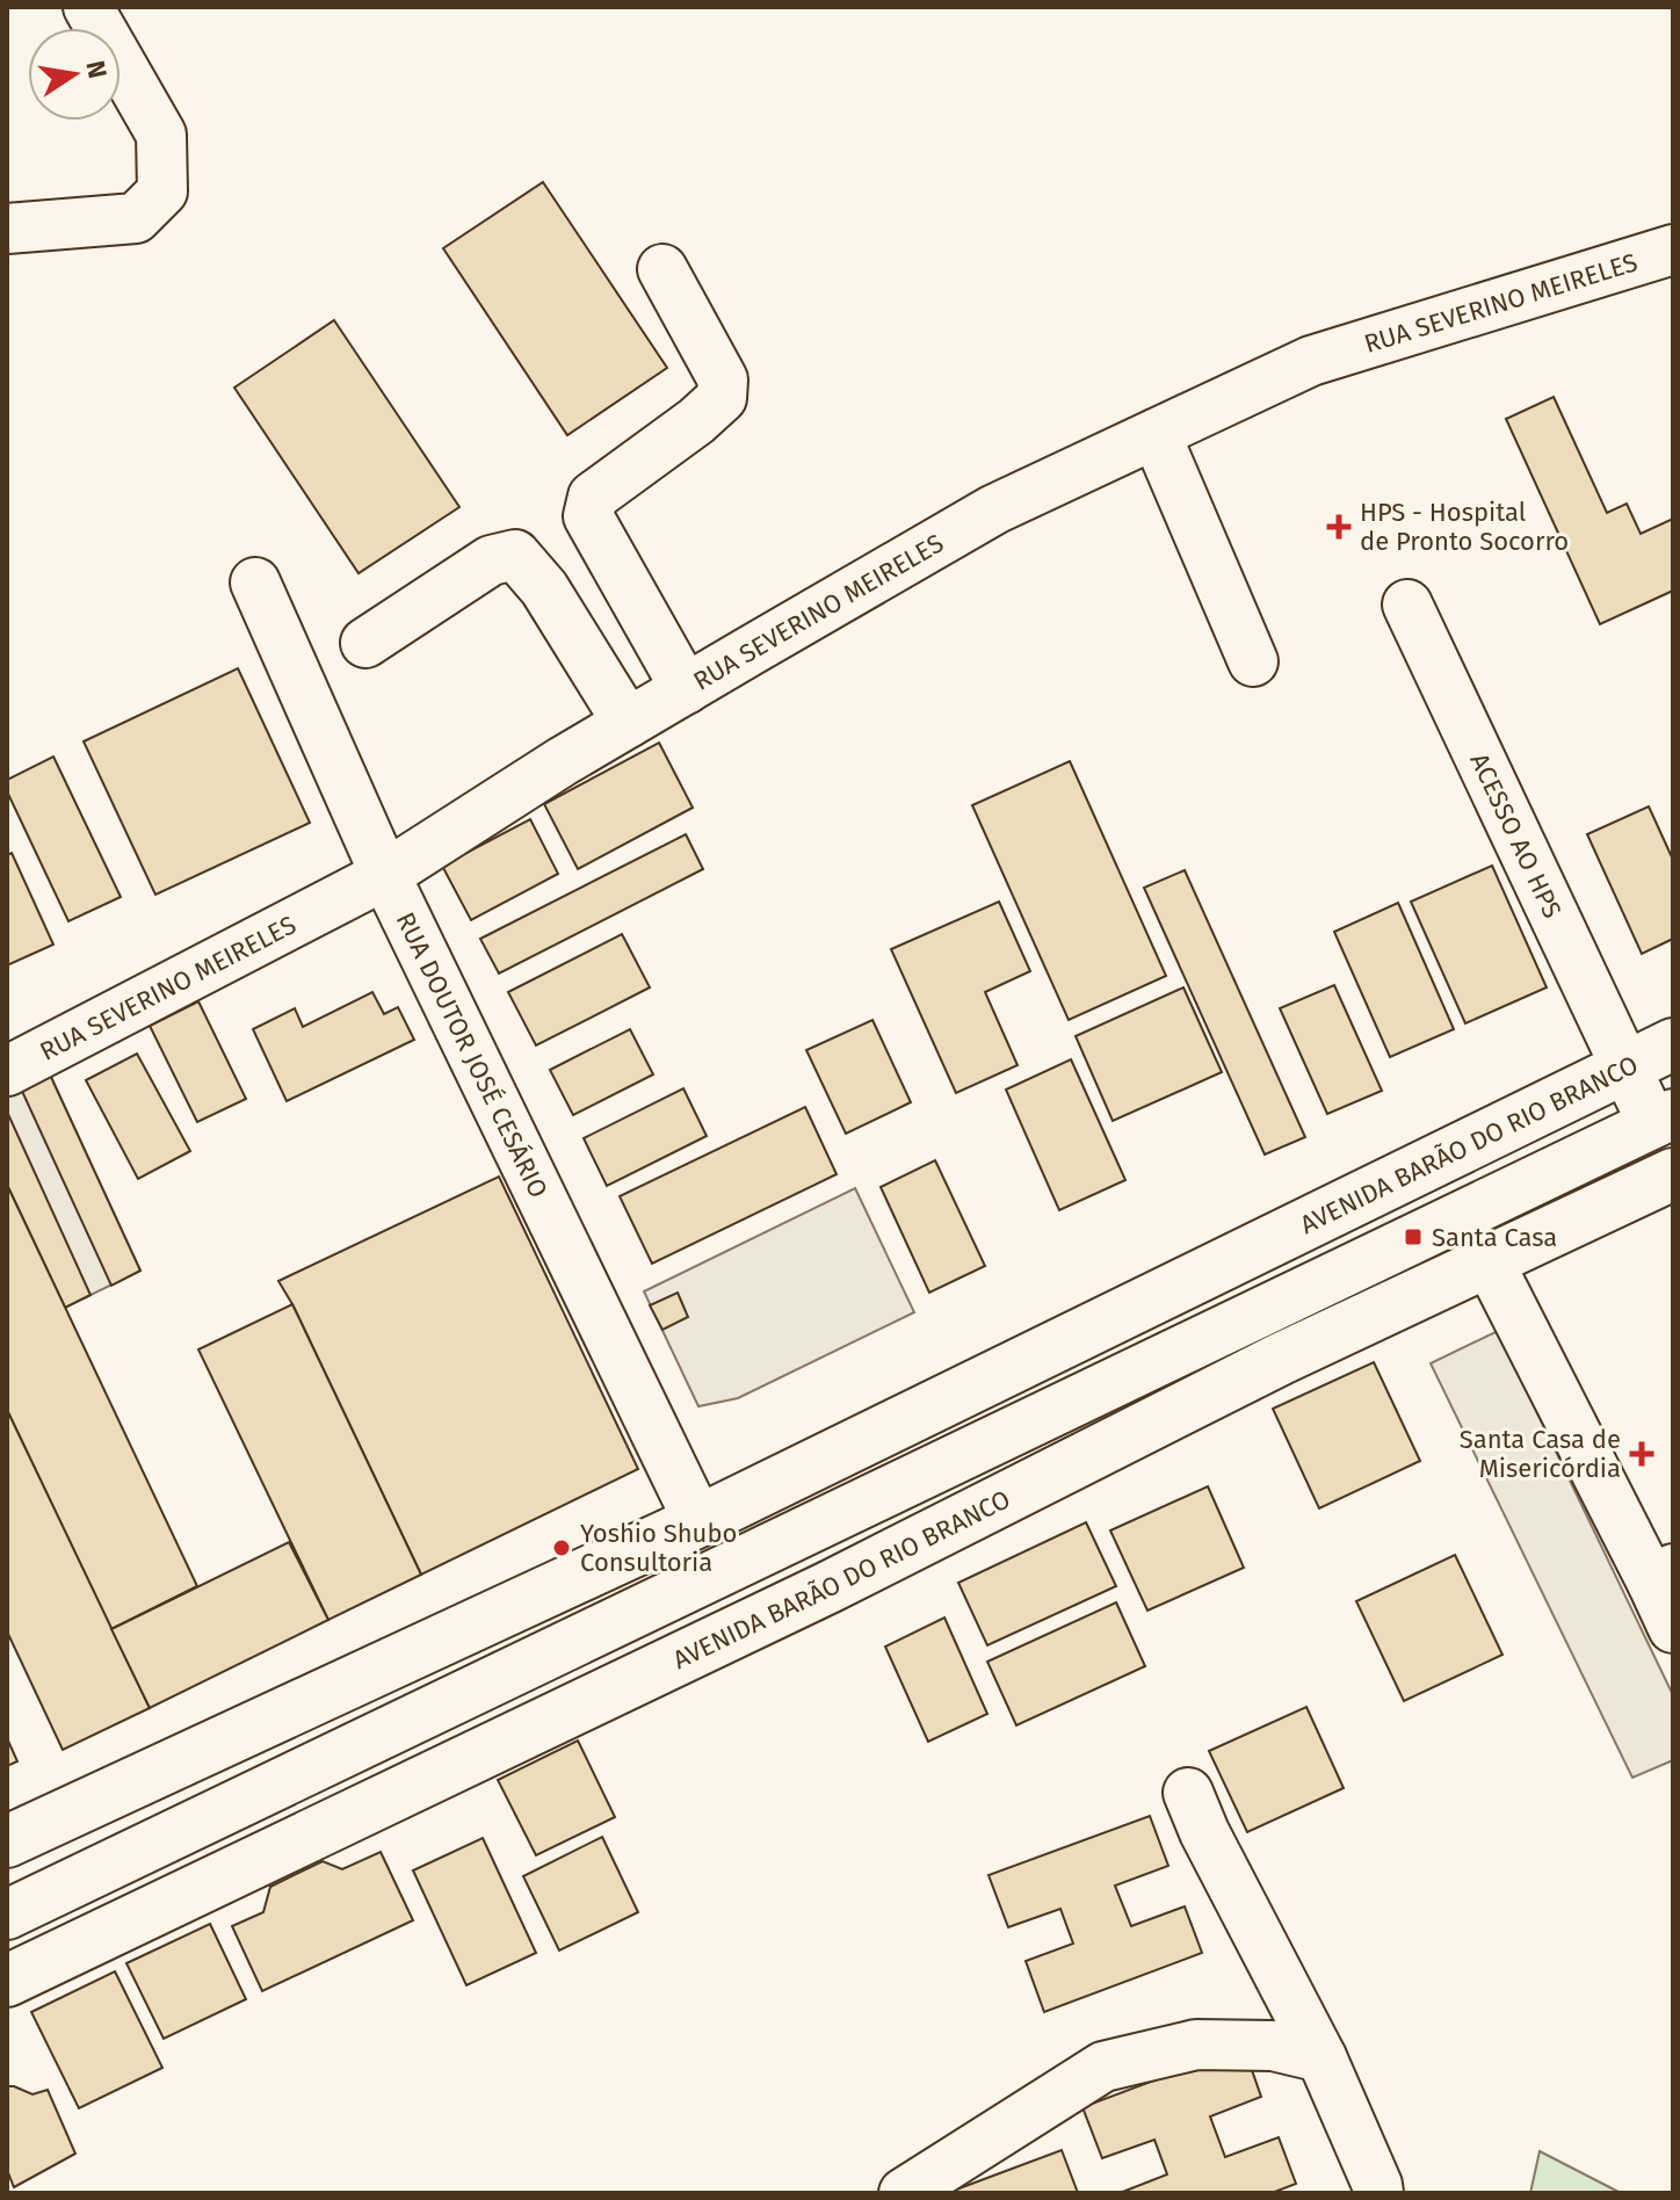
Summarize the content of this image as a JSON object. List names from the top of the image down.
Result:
{
  "streets": {
    "main road": ["AVENIDA BARÃO DO RIO BRANCO"],
    "street": ["RUA SEVERINO MEIRELES", "ACESSO AO HPS", "RUA DOUTOR JOSÉ CESÁRIO"]
  },
  "crossings": [
    ["RUA SEVERINO MEIRELES", "RUA DOUTOR JOSÉ CESÁRIO"],
    ["ACESSO AO HPS", "AVENIDA BARÃO DO RIO BRANCO"],
    ["RUA DOUTOR JOSÉ CESÁRIO", "AVENIDA BARÃO DO RIO BRANCO"]
  ],
  "places": {
    "health": ["HPS - Hospital de Pronto Socorro", "Santa Casa de Misericórdia"],
    "transit": ["Santa Casa"],
    "other": ["Yoshio Shubo Consultoria"]
  },
  "north": "right"
}
